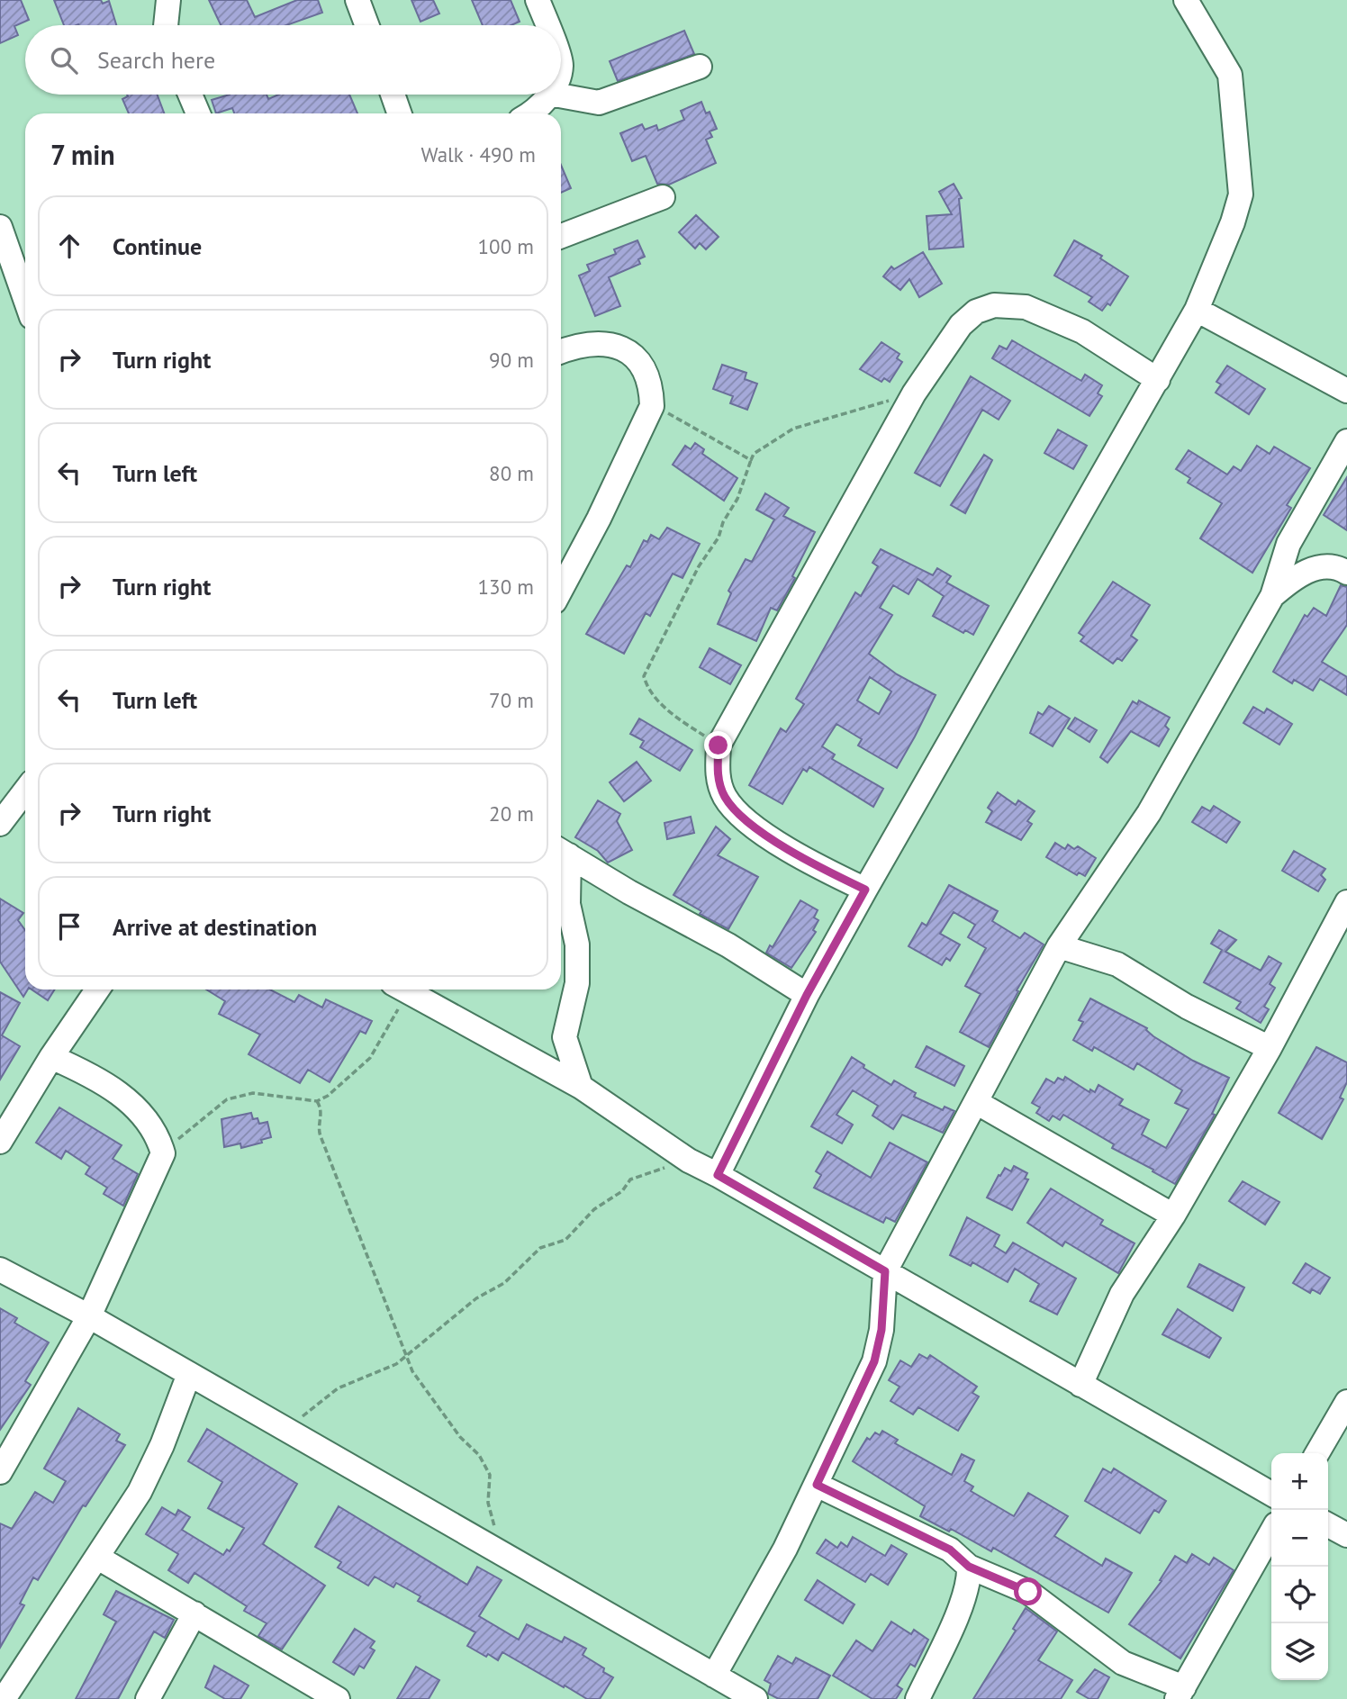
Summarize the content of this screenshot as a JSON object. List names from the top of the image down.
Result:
{
  "page": {
    "search": "Search here",
    "heading": ["7 min", "Walk · 490 m"],
    "list": [
      ["Continue", "100 m"],
      ["Turn right", "90 m"],
      ["Turn left", "80 m"],
      ["Turn right", "130 m"],
      ["Turn left", "70 m"],
      ["Turn right", "20 m"],
      "Arrive at destination"
    ],
    "map_buttons": ["+", "−"]
  }
}
